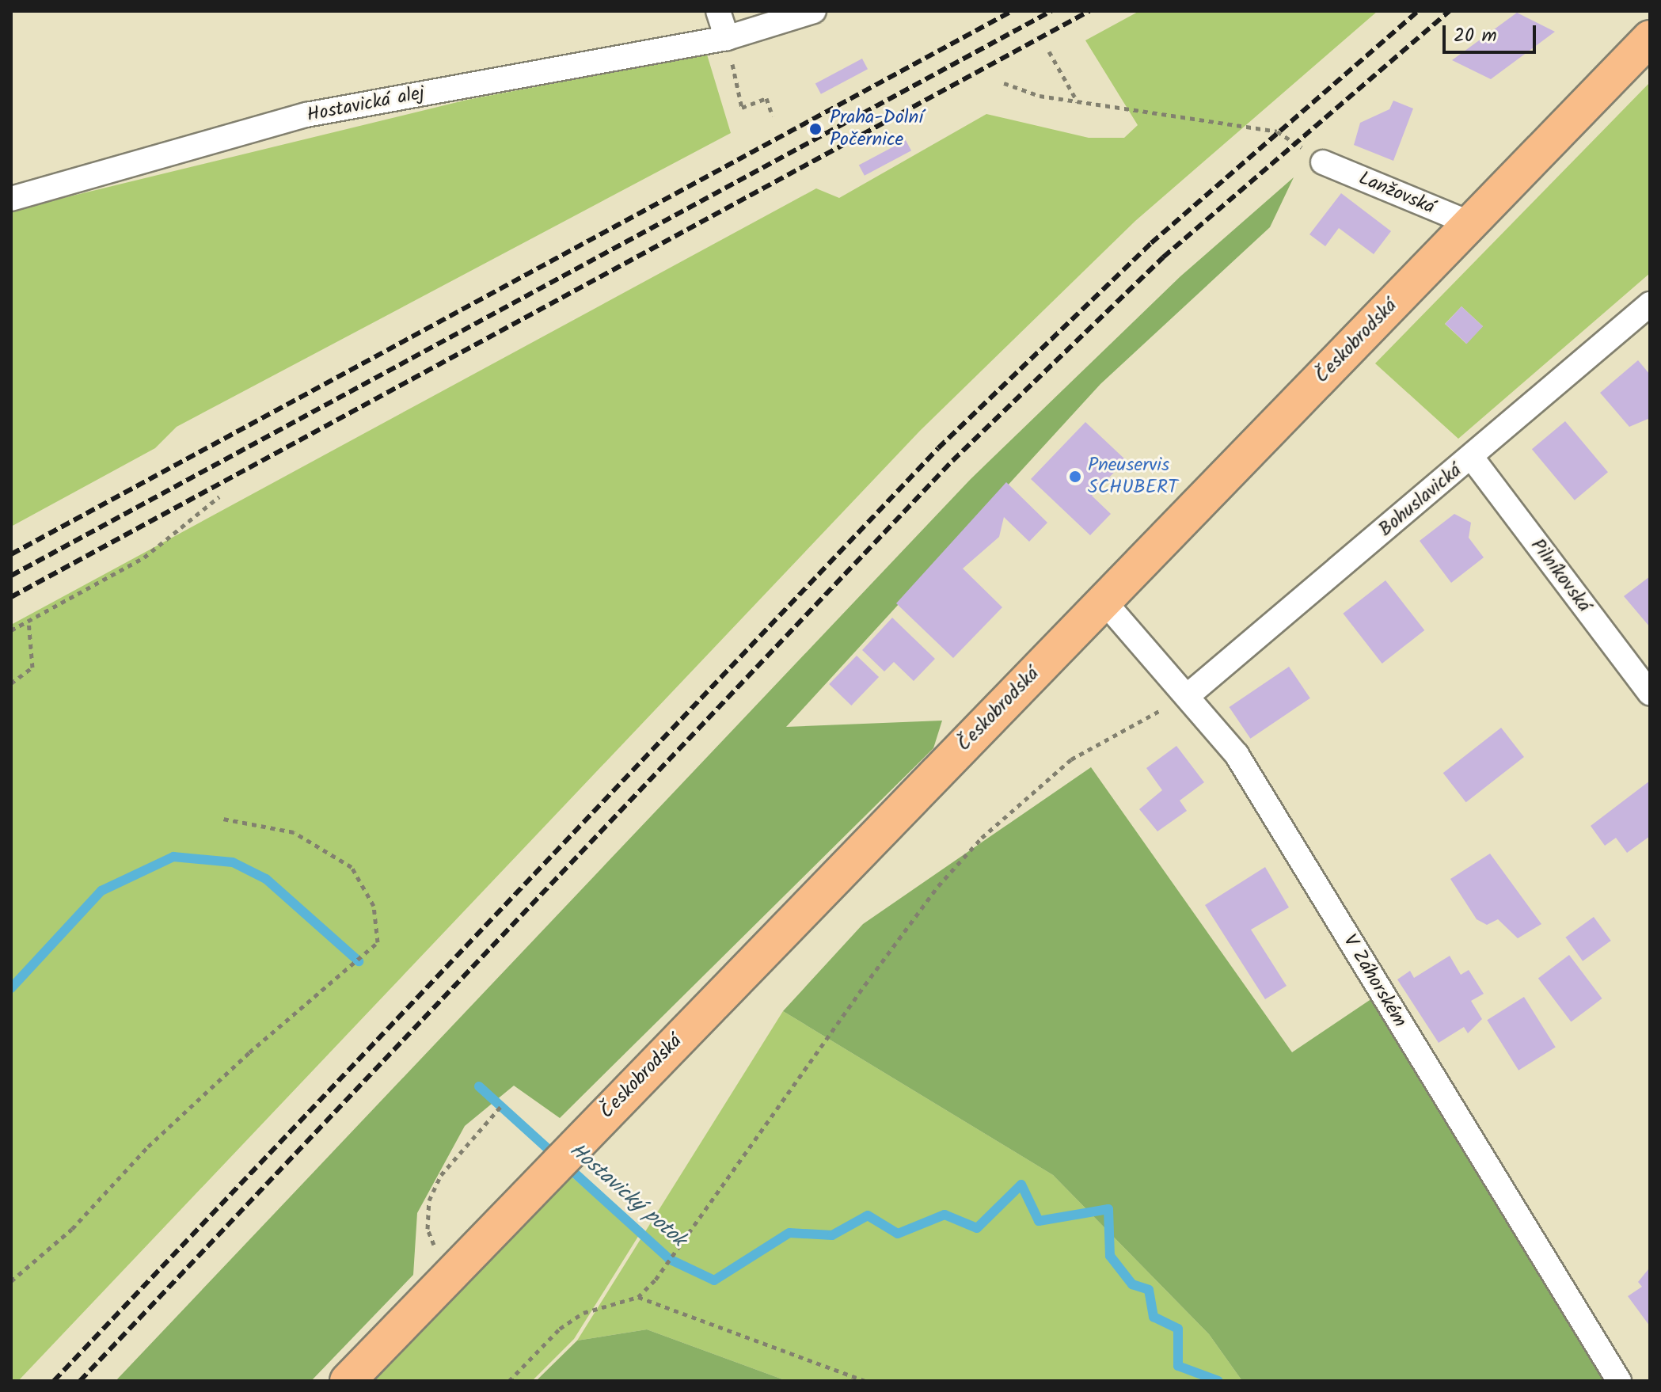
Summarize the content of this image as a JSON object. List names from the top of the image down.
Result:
{
  "streets": {
    "main road": ["Českobrodská"],
    "street": [
      "Hostavická alej",
      "Lanžovská",
      "Bohuslavická",
      "Pilníkovská",
      "V Záhorském"
    ]
  },
  "crossings": [
    ["Lanžovská", "Českobrodská"],
    ["Českobrodská", "V Záhorském"],
    ["Bohuslavická", "Pilníkovská"],
    ["Bohuslavická", "V Záhorském"]
  ],
  "water": ["Hostavický potok"],
  "places": ["Praha-Dolní Počernice", "Pneuservis SCHUBERT"],
  "scale_bar": "20 m"
}
